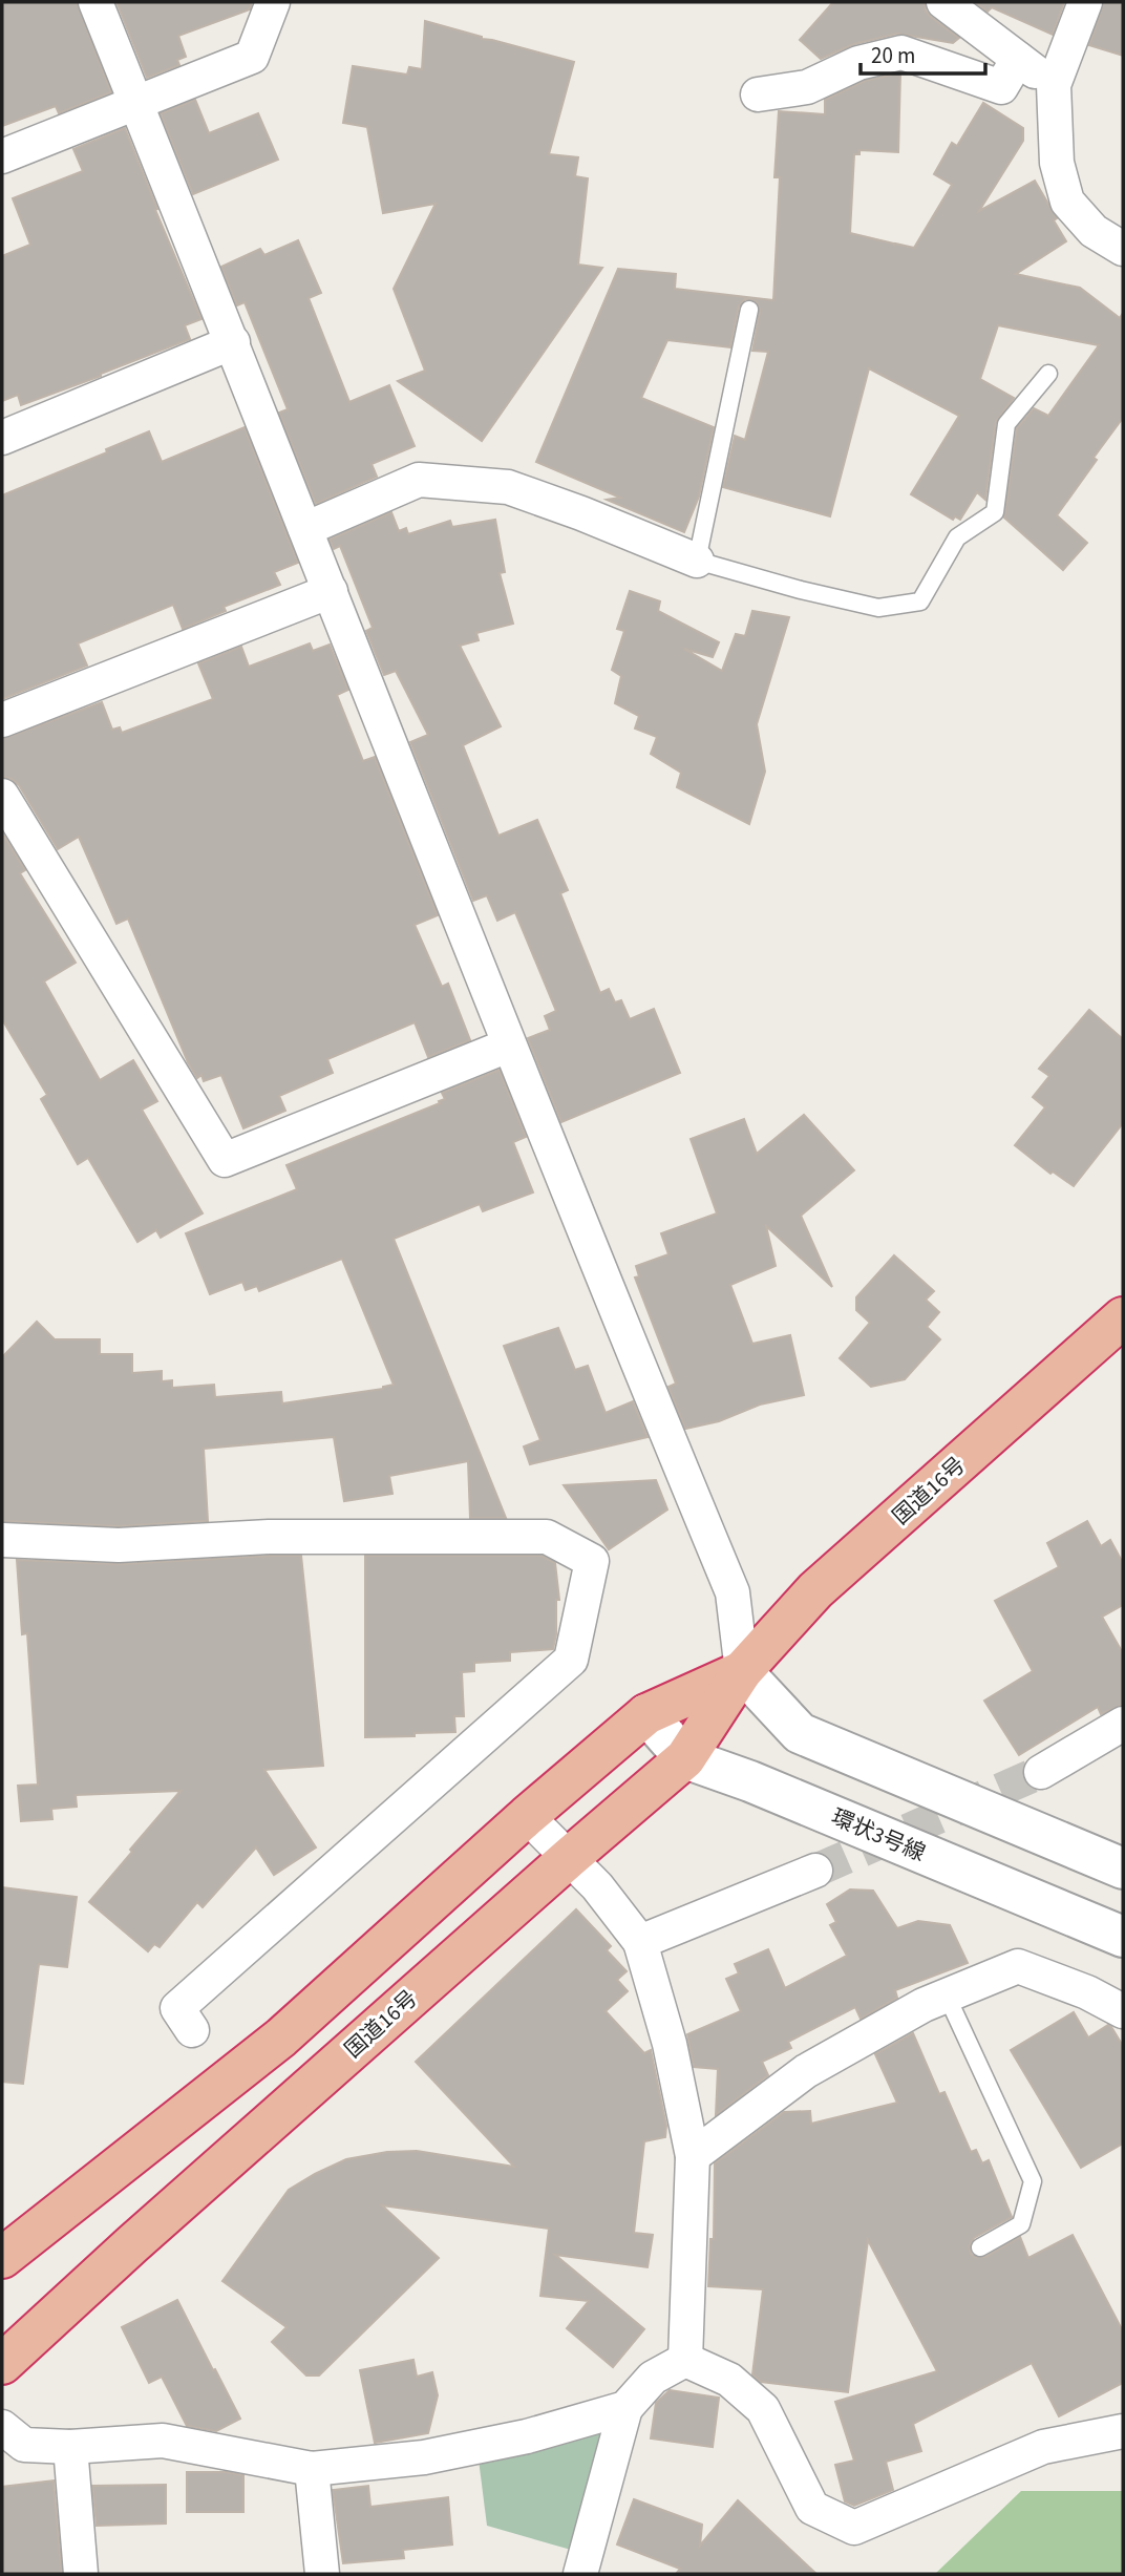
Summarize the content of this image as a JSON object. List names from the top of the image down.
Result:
{
  "streets": {
    "highway": ["国道16号"],
    "street": ["環状3号線"]
  },
  "crossings": [
    ["国道16号", "環状3号線"]
  ],
  "scale_bar": "20 m"
}
